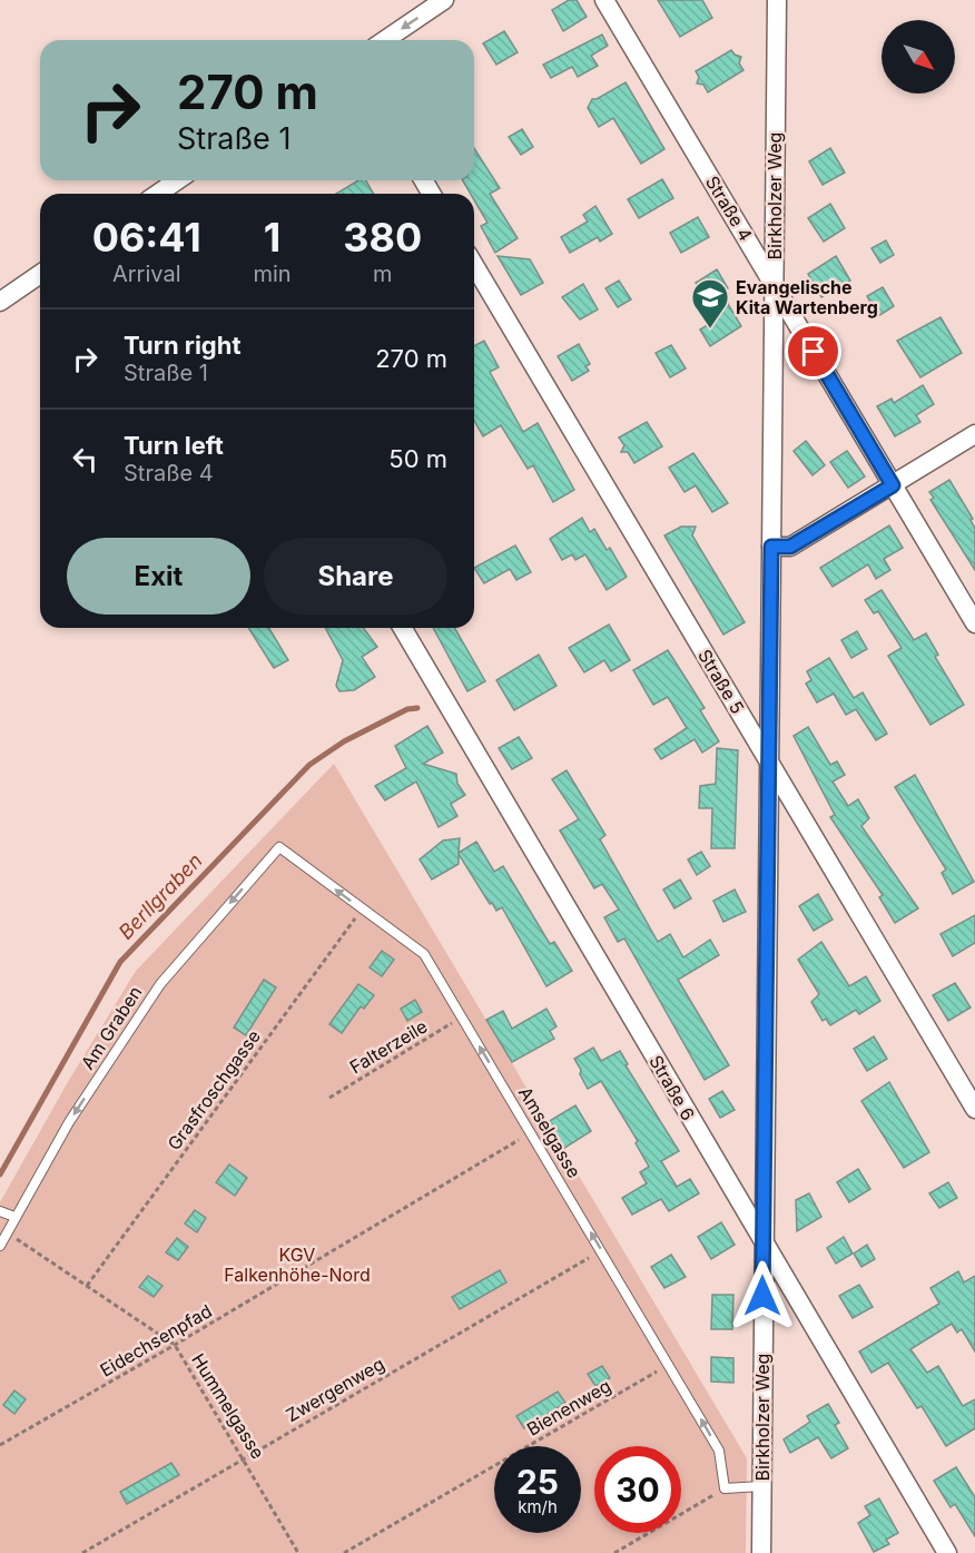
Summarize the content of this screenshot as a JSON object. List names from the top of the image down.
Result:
{
  "streets": {
    "street": [
      "Birkholzer Weg",
      "Straße 4",
      "Straße 5",
      "Straße 6"
    ],
    "lane": ["Am Graben", "Amselgasse"],
    "path": [
      "Falterzeile",
      "Grasfroschgasse",
      "Eidechsenpfad",
      "Zwergenweg",
      "Hummelgasse",
      "Bienenweg"
    ]
  },
  "crossings": [
    ["Birkholzer Weg", "Straße 4"],
    ["Birkholzer Weg", "Straße 5"],
    ["Birkholzer Weg", "Straße 6"],
    ["Am Graben", "Amselgasse"],
    ["Am Graben", "Hummelgasse"],
    ["Falterzeile", "Amselgasse"],
    ["Grasfroschgasse", "Amselgasse"],
    ["Grasfroschgasse", "Hummelgasse"],
    ["Amselgasse", "Eidechsenpfad"],
    ["Amselgasse", "Zwergenweg"],
    ["Amselgasse", "Bienenweg"],
    ["Eidechsenpfad", "Hummelgasse"],
    ["Zwergenweg", "Hummelgasse"]
  ],
  "one_way": ["Am Graben", "Amselgasse"],
  "water": ["Berllgraben"],
  "parks": ["KGV Falkenhöhe-Nord"],
  "places": {
    "school or university": ["Evangelische Kita Wartenberg"]
  },
  "north": "bottom right",
  "page": {
    "turn": ["270 m", "Straße 1"],
    "eta": [
      "06:41",
      "Arrival",
      "1",
      "min",
      "380",
      "m"
    ],
    "list": [
      {
        "name": "Turn right",
        "note": "Straße 1",
        "value": "270 m"
      },
      {
        "name": "Turn left",
        "note": "Straße 4",
        "value": "50 m"
      }
    ],
    "buttons": ["Exit", "Share"],
    "speed": "25 km/h",
    "limit": "30"
  }
}
